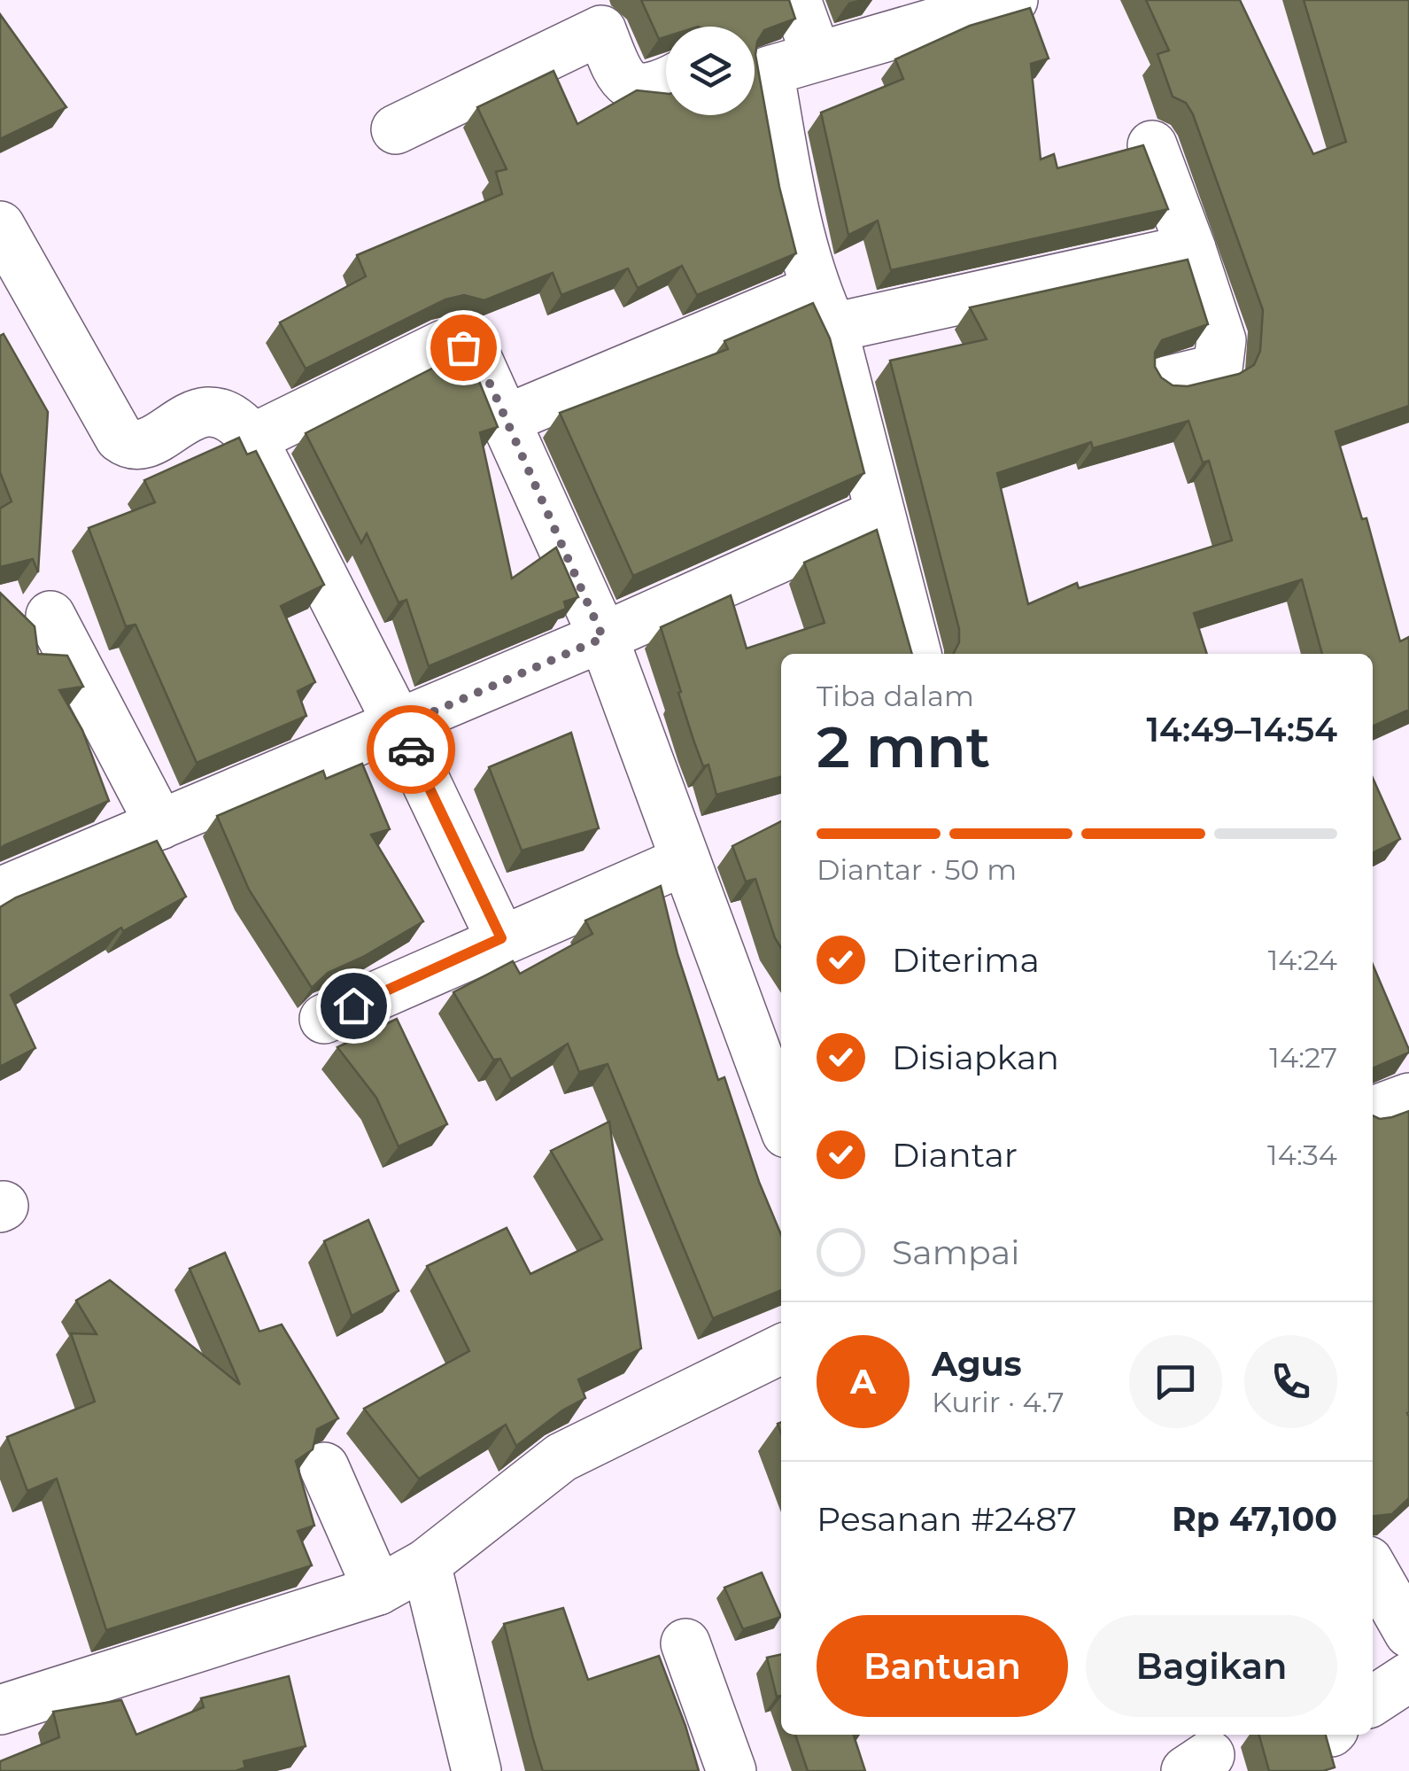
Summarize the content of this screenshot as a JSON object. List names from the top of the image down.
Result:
{
  "page": {
    "heading": ["2 mnt", "Tiba dalam", "14:49–14:54"],
    "panel": [
      "Agus",
      "Kurir · 4.7",
      "Pesanan #2487",
      "Rp 47,100"
    ],
    "bar": "Diantar · 50 m",
    "list": [
      ["Diterima", "14:24"],
      ["Disiapkan", "14:27"],
      ["Diantar", "14:34"],
      "Sampai"
    ],
    "round": "A",
    "buttons": ["Bantuan", "Bagikan"]
  }
}
